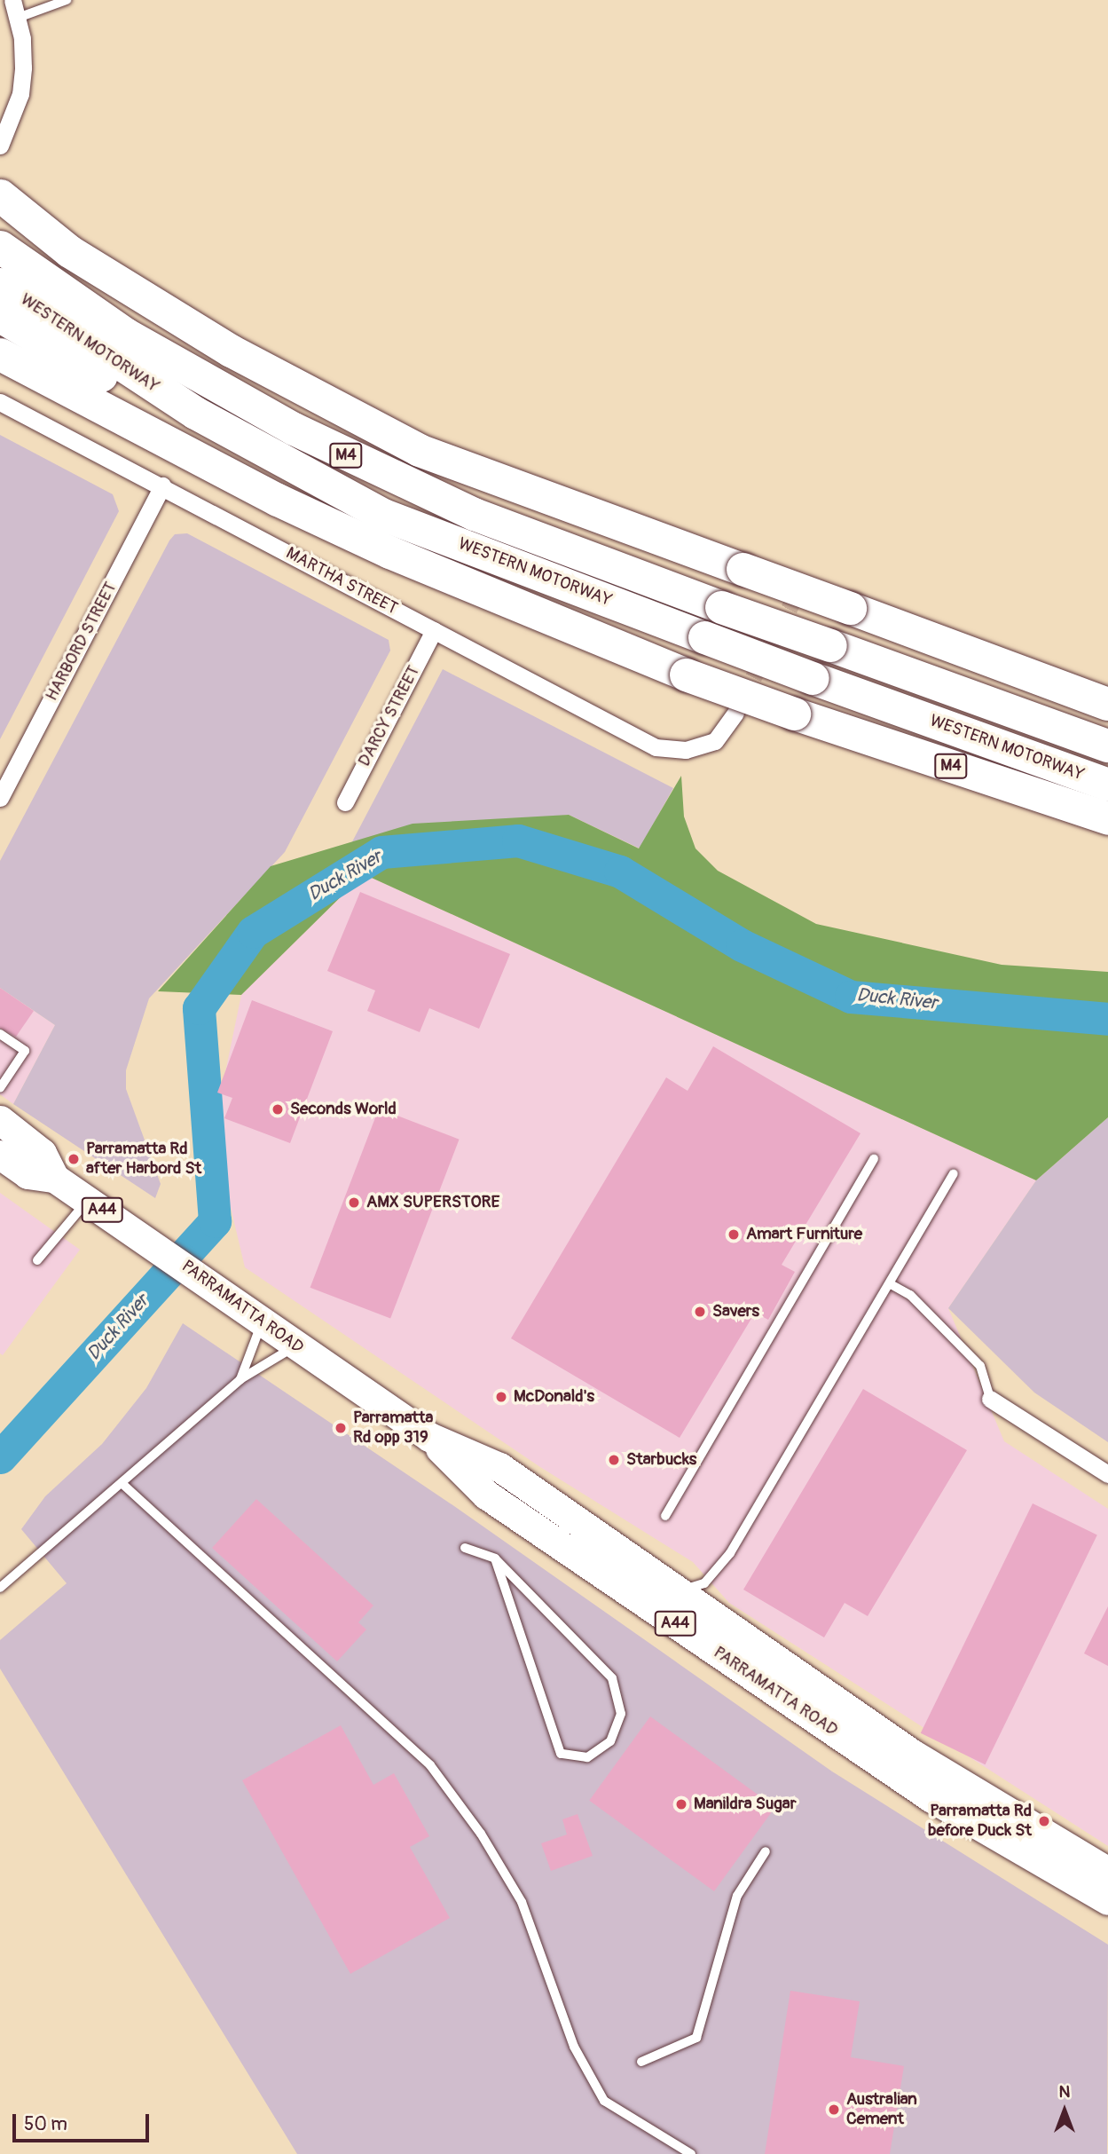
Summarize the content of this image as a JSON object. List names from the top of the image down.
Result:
{
  "streets": {
    "highway": [
      "WESTERN MOTORWAY",
      "M4",
      "A44",
      "PARRAMATTA ROAD"
    ],
    "street": ["MARTHA STREET", "HARBORD STREET", "DARCY STREET"]
  },
  "crossings": [
    ["MARTHA STREET", "HARBORD STREET"],
    ["MARTHA STREET", "DARCY STREET"]
  ],
  "water": ["Duck River"],
  "places": [
    "Seconds World",
    "Parramatta Rd after Harbord St",
    "AMX SUPERSTORE",
    "Amart Furniture",
    "Savers",
    "McDonald's",
    "Parramatta Rd opp 319",
    "Starbucks",
    "Manildra Sugar",
    "Parramatta Rd before Duck St",
    "Australian Cement"
  ],
  "scale_bar": "50 m",
  "north": "top"
}
